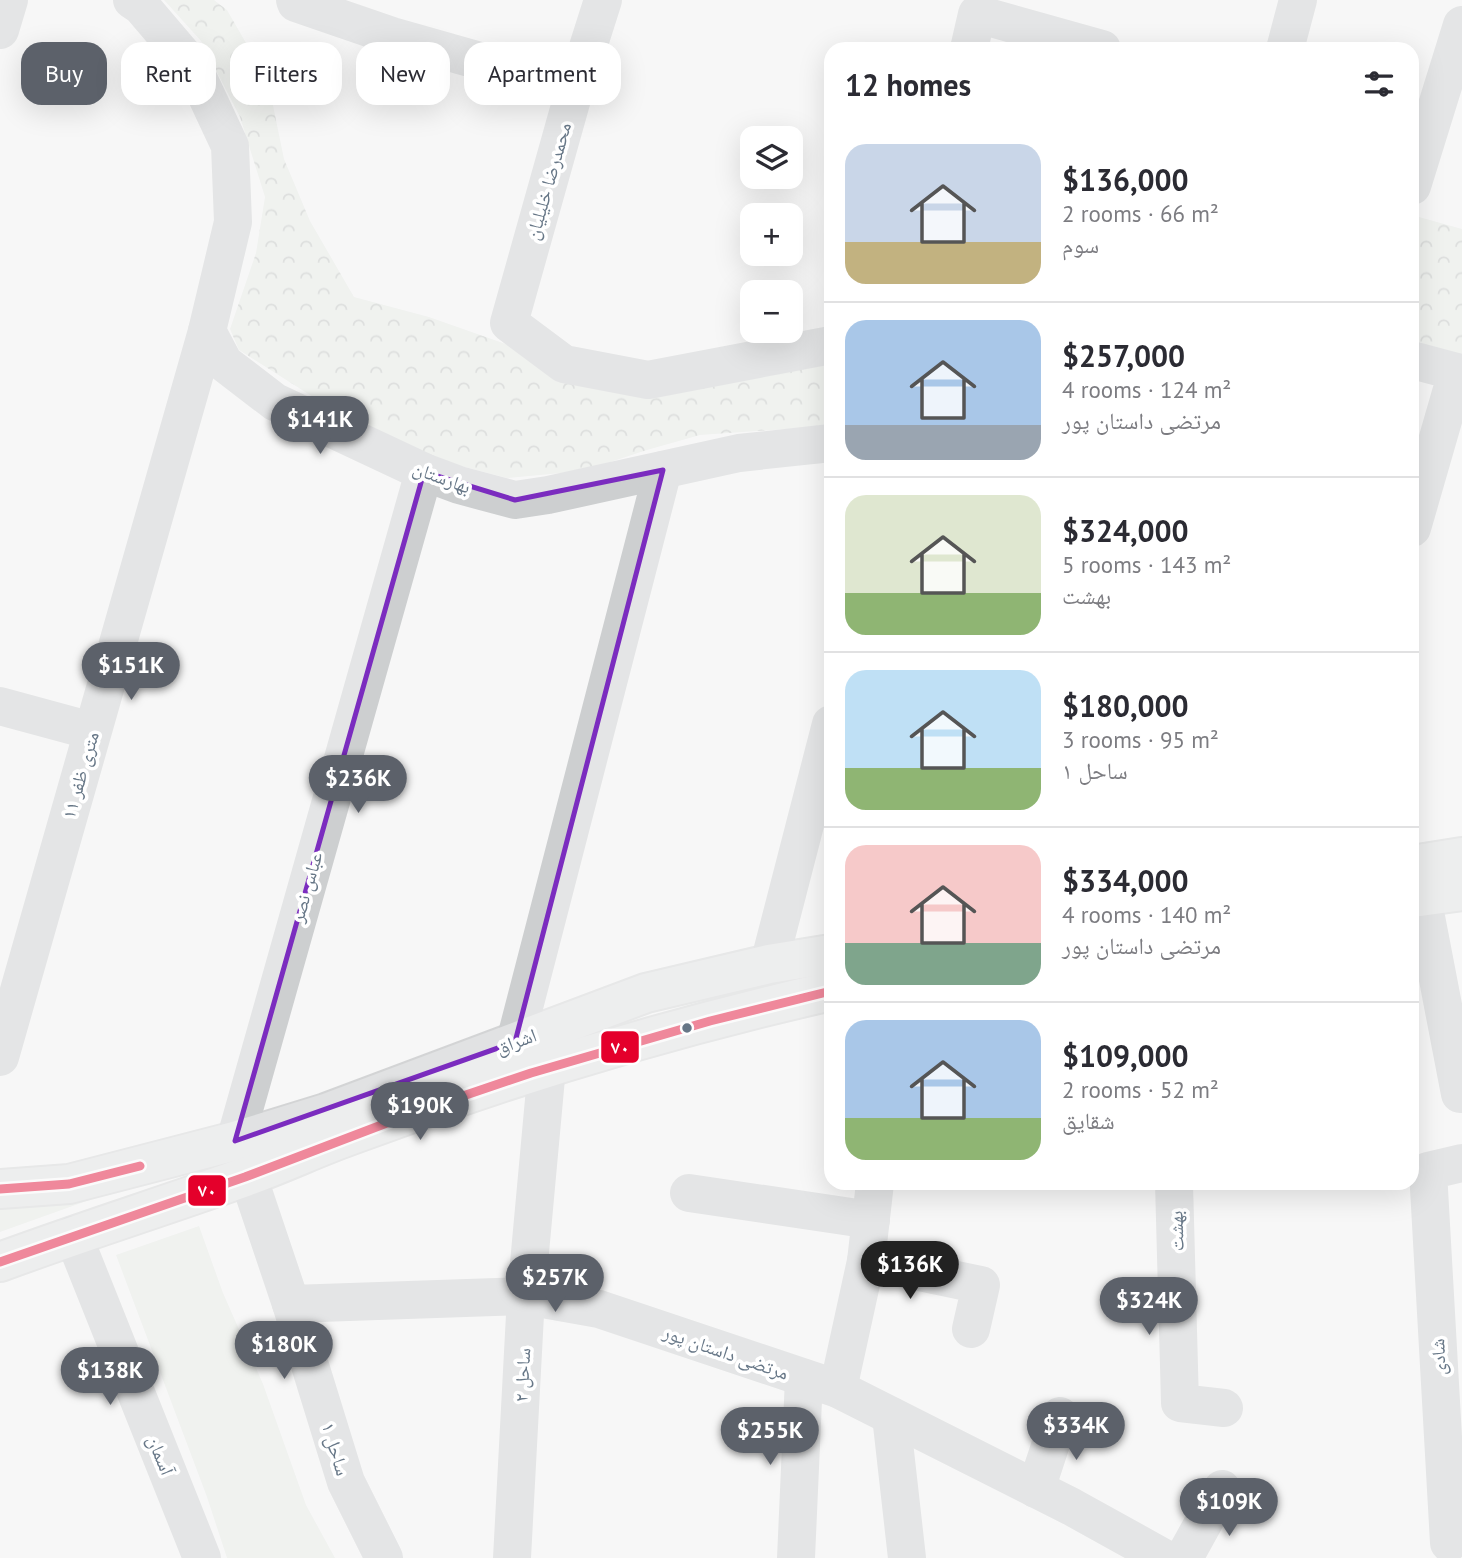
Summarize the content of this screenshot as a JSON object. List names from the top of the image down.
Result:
{
  "streets": {
    "main road": ["اشراق"],
    "street": [
      "محمدرضا خلیلیان",
      "بهارستان",
      "۱۱ متری ظفر",
      "عباس نصر",
      "بهشت",
      "مرتضی داستان پور",
      "شادی",
      "ساحل ۲",
      "ساحل ۱",
      "آسمان"
    ]
  },
  "crossings": [
    ["بهارستان", "۱۱ متری ظفر"],
    ["بهارستان", "عباس نصر"],
    ["عباس نصر", "اشراق"],
    ["اشراق", "ساحل ۲"],
    ["اشراق", "ساحل ۱"],
    ["اشراق", "آسمان"],
    ["مرتضی داستان پور", "ساحل ۲"],
    ["مرتضی داستان پور", "ساحل ۱"]
  ],
  "lines": ["transit line ۷۰"],
  "page": {
    "chip": [
      "Buy",
      "Rent",
      "Filters",
      "New",
      "Apartment"
    ],
    "heading": "12 homes",
    "map_buttons": ["+", "−"],
    "list": [
      {
        "name": "$136,000",
        "note": "2 rooms · 66 m² · سوم"
      },
      {
        "name": "$257,000",
        "note": "4 rooms · 124 m² · مرتضی داستان پور"
      },
      {
        "name": "$324,000",
        "note": "5 rooms · 143 m² · بهشت"
      },
      {
        "name": "$180,000",
        "note": "3 rooms · 95 m² · ساحل ۱"
      },
      {
        "name": "$334,000",
        "note": "4 rooms · 140 m² · مرتضی داستان پور"
      },
      {
        "name": "$109,000",
        "note": "2 rooms · 52 m² · شقایق"
      }
    ],
    "price": [
      "$141K",
      "$151K",
      "$236K",
      "$190K",
      "$136K",
      "$257K",
      "$324K",
      "$180K",
      "$138K",
      "$334K",
      "$255K",
      "$109K"
    ]
  }
}
